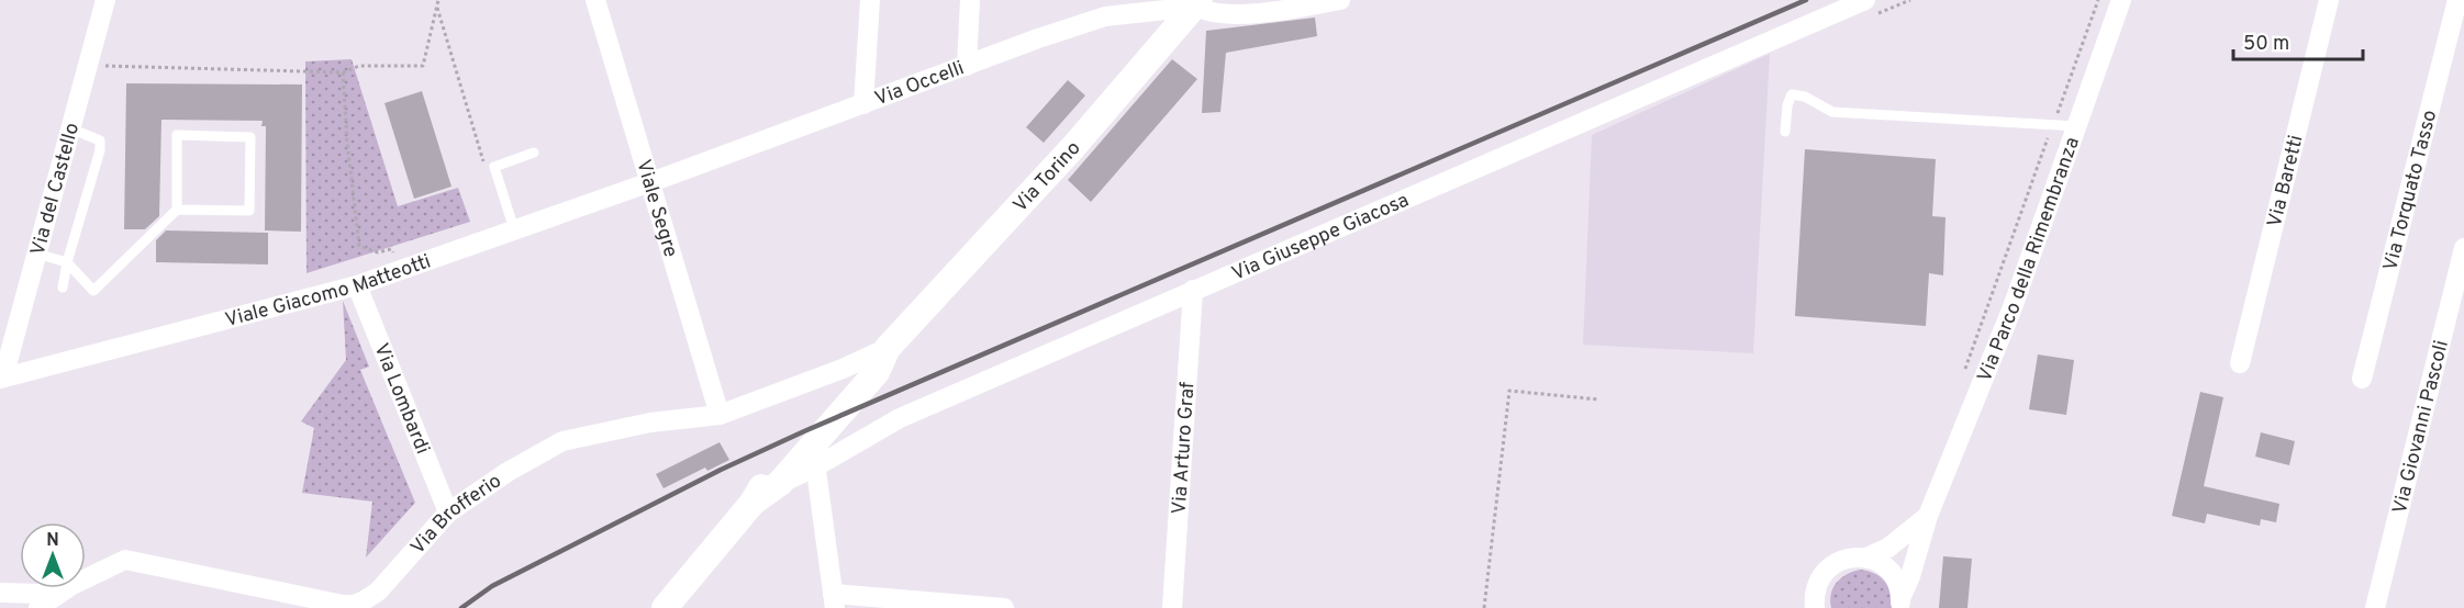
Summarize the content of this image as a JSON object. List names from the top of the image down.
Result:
{
  "streets": {
    "main road": ["Via Torino"],
    "street": [
      "Via Occelli",
      "Via Baretti",
      "Via del Castello",
      "Via Torquato Tasso",
      "Viale Segre",
      "Via Giuseppe Giacosa",
      "Via Parco della Rimembranza",
      "Viale Giacomo Matteotti",
      "Via Lombardi",
      "Via Giovanni Pascoli",
      "Via Arturo Graf",
      "Via Brofferio"
    ]
  },
  "crossings": [
    ["Via Occelli", "Via Torino"],
    ["Via Occelli", "Viale Segre"],
    ["Via Occelli", "Viale Giacomo Matteotti"],
    ["Via Torino", "Via Giuseppe Giacosa"],
    ["Via Torino", "Via Brofferio"],
    ["Via del Castello", "Viale Giacomo Matteotti"],
    ["Viale Segre", "Viale Giacomo Matteotti"],
    ["Viale Segre", "Via Brofferio"],
    ["Via Giuseppe Giacosa", "Via Arturo Graf"],
    ["Viale Giacomo Matteotti", "Via Lombardi"],
    ["Via Lombardi", "Via Brofferio"]
  ],
  "scale_bar": "50 m",
  "north": "top"
}
